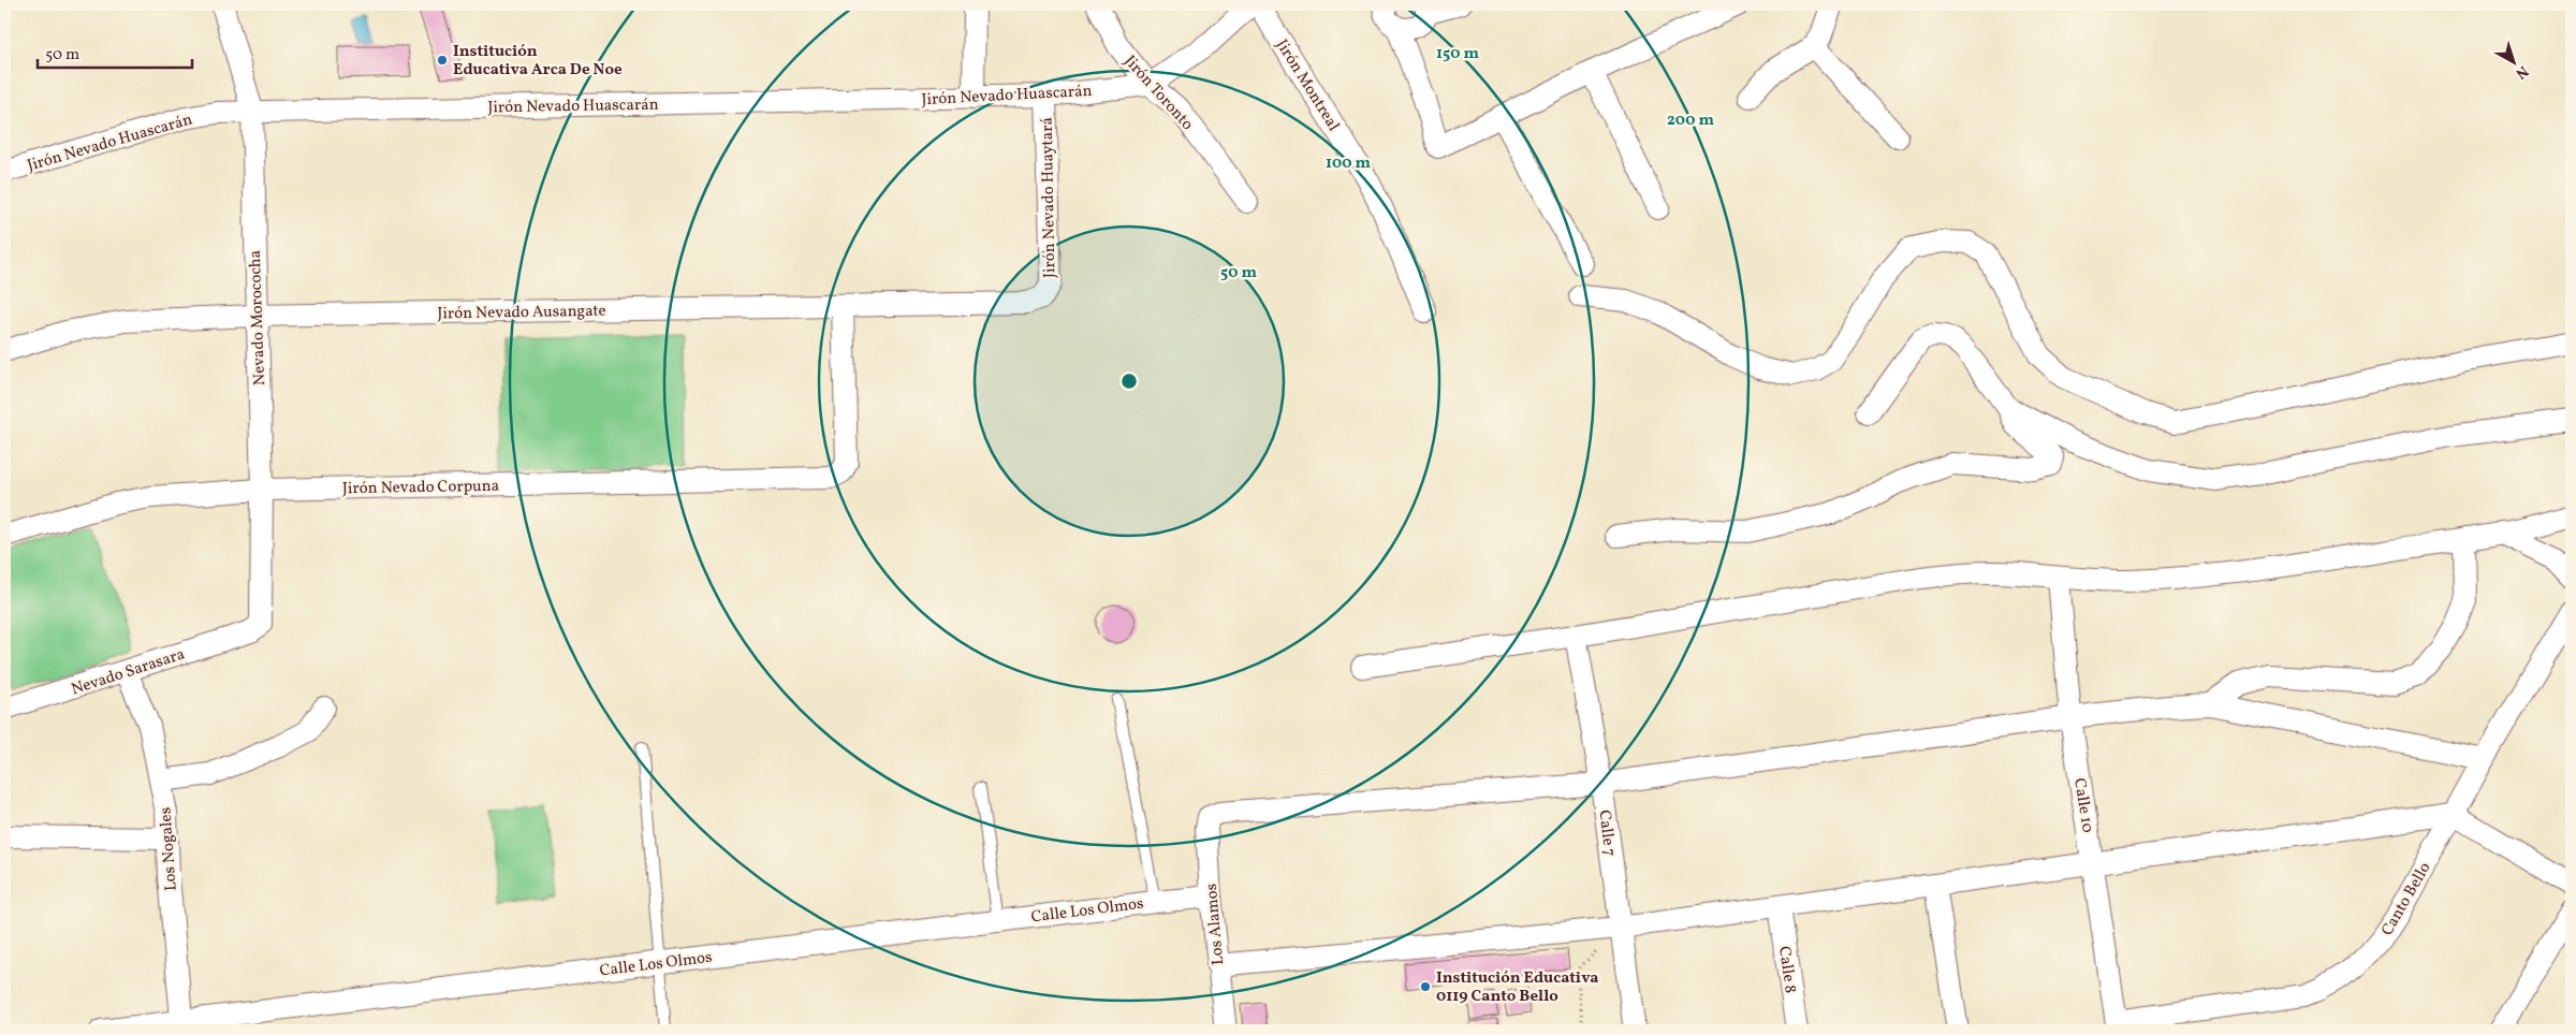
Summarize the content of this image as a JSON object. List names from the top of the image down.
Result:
{
  "streets": {
    "street": [
      "Jirón Montreal",
      "Jirón Toronto",
      "Jirón Nevado Huascarán",
      "Jirón Nevado Huaytará",
      "Jirón Nevado Ausangate",
      "Nevado Morococha",
      "Jirón Nevado Corpuna",
      "Nevado Sarasara",
      "Calle 10",
      "Calle 7",
      "Los Nogales",
      "Canto Bello",
      "Calle Los Olmos",
      "Los Alamos",
      "Calle 8"
    ]
  },
  "crossings": [
    ["Jirón Toronto", "Jirón Nevado Huascarán"],
    ["Jirón Nevado Huascarán", "Jirón Nevado Huaytará"],
    ["Jirón Nevado Huascarán", "Nevado Morococha"],
    ["Jirón Nevado Huaytará", "Jirón Nevado Ausangate"],
    ["Jirón Nevado Ausangate", "Nevado Morococha"],
    ["Jirón Nevado Ausangate", "Jirón Nevado Corpuna"],
    ["Nevado Morococha", "Jirón Nevado Corpuna"],
    ["Nevado Morococha", "Nevado Sarasara"],
    ["Nevado Sarasara", "Los Nogales"],
    ["Calle 10", "Canto Bello"],
    ["Calle 7", "Los Alamos"],
    ["Los Nogales", "Calle Los Olmos"],
    ["Calle Los Olmos", "Los Alamos"]
  ],
  "places": ["Institución Educativa Arca De Noe", "Institución Educativa 0119 Canto Bello"],
  "scale_bar": "50 m",
  "north": "bottom right",
  "rings": [
    "150 m",
    "200 m",
    "100 m",
    "50 m"
  ]
}
